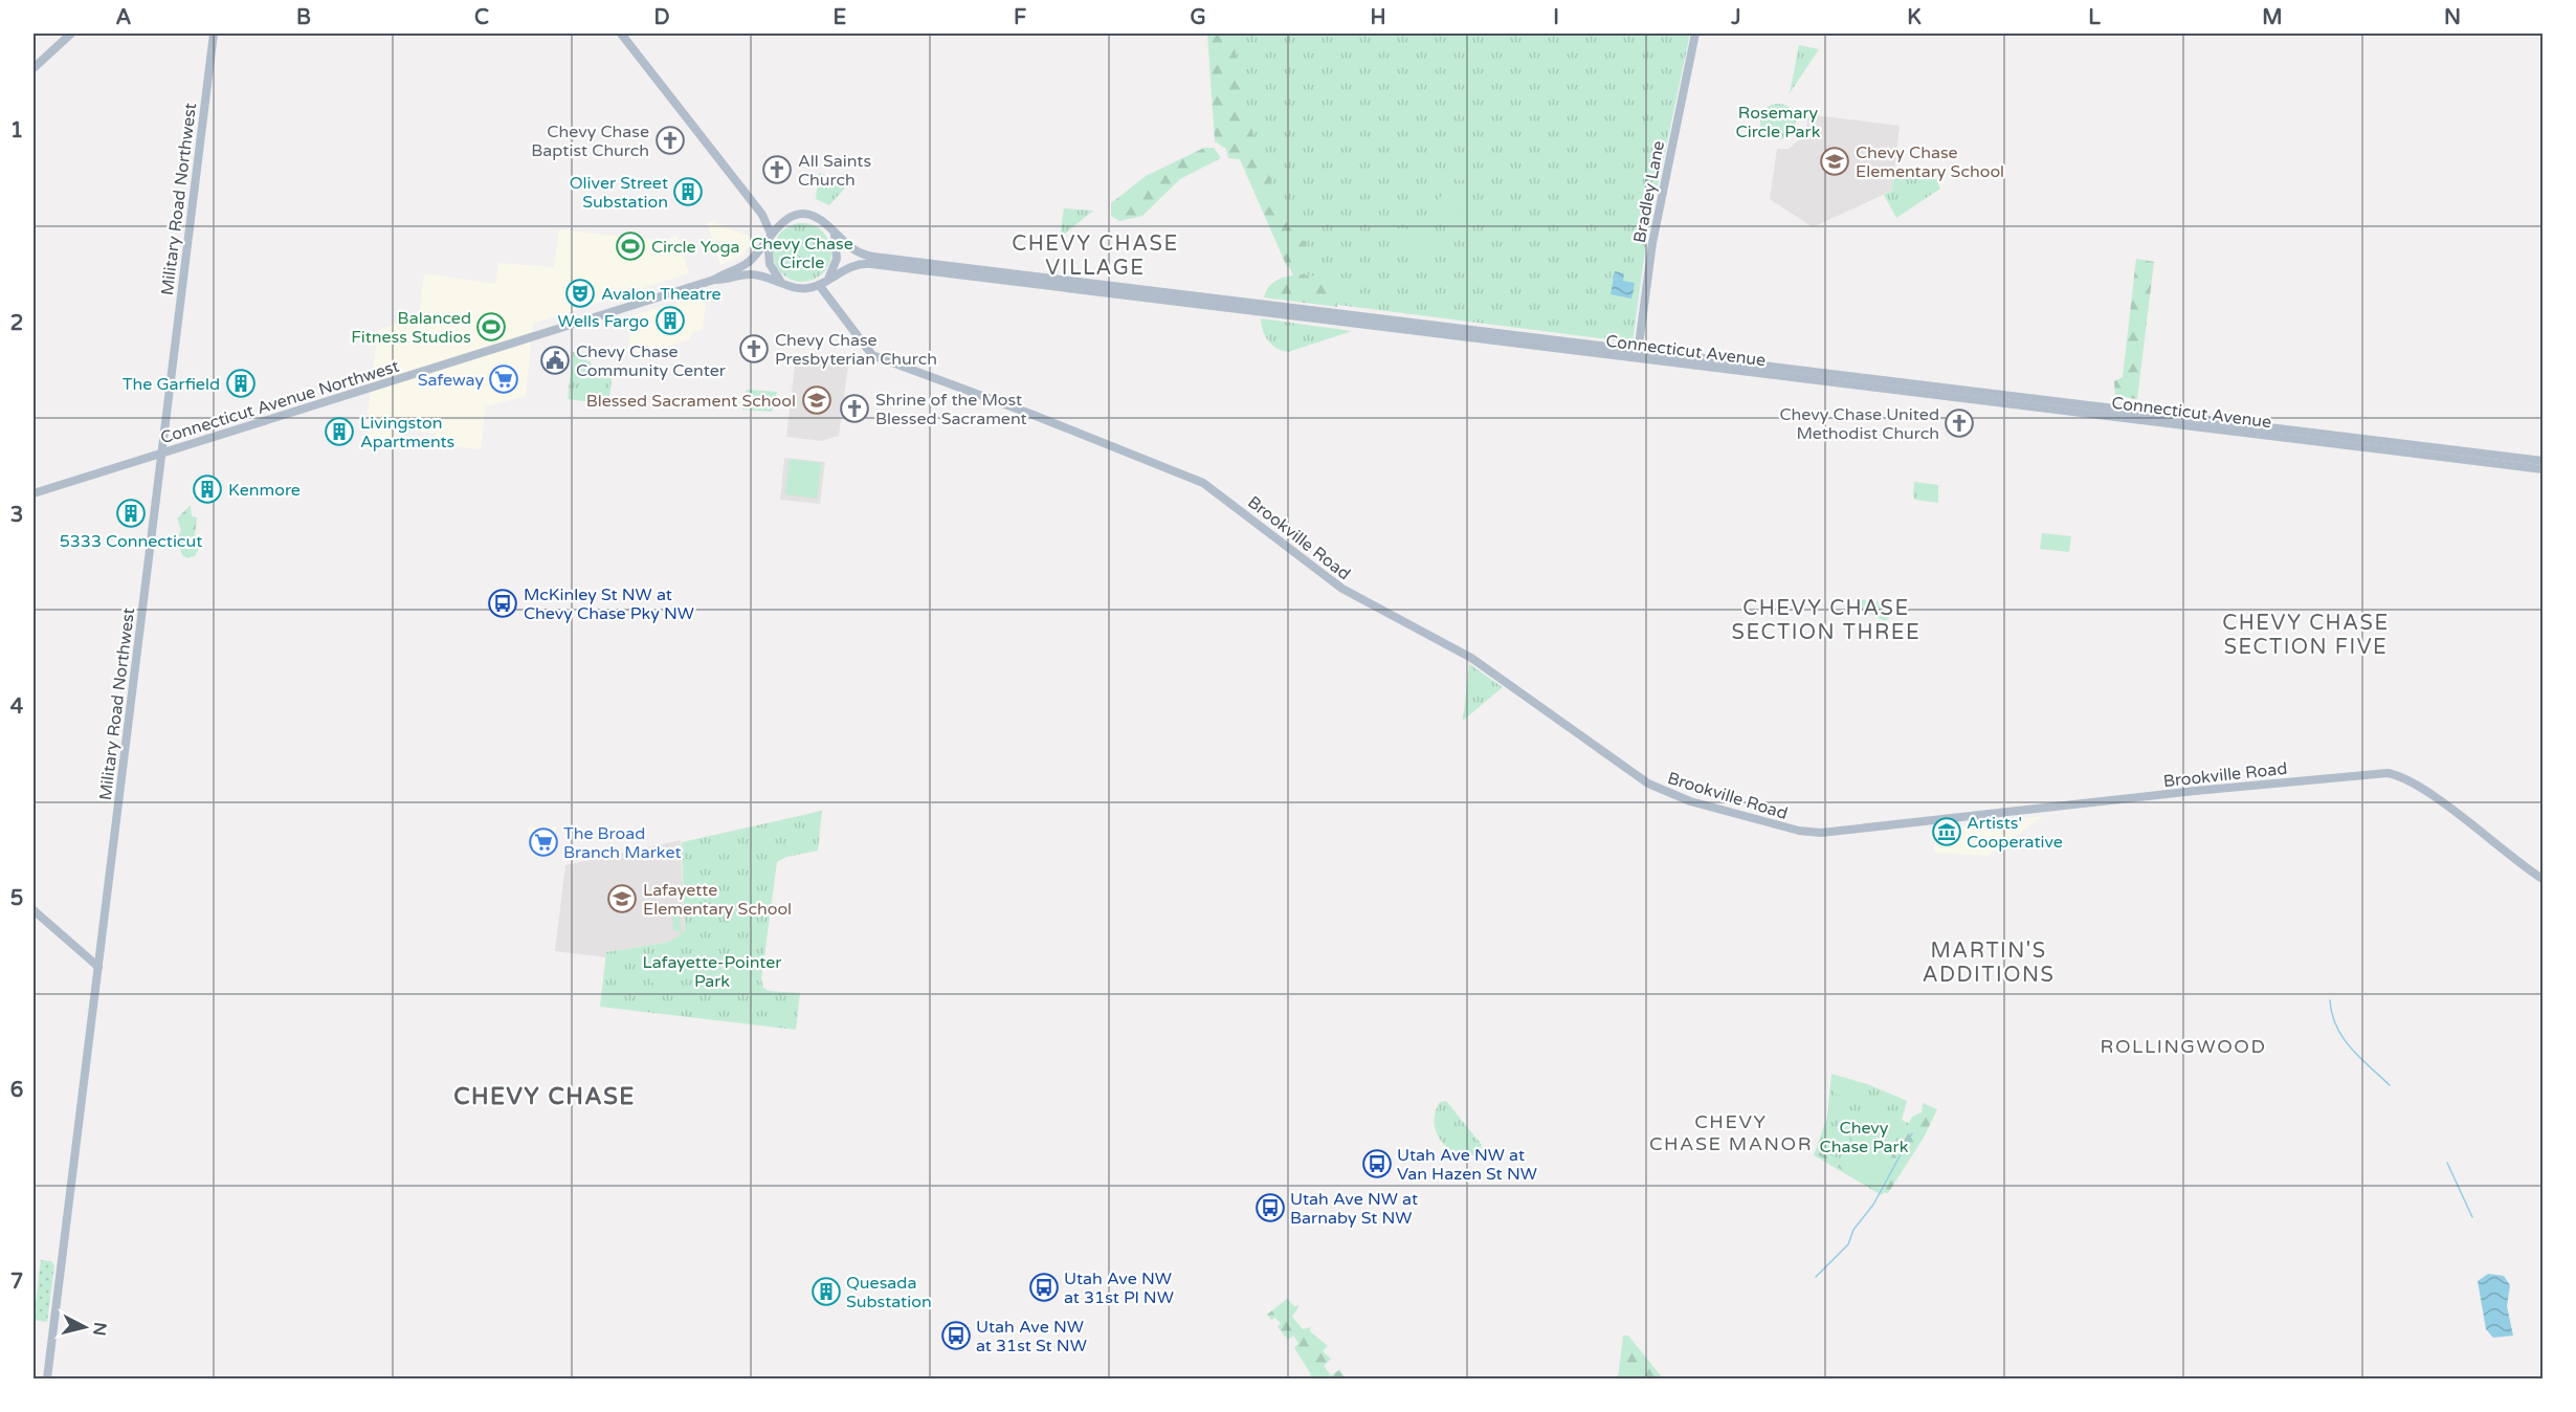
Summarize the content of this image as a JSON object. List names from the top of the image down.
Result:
{
  "streets": {
    "main road": [
      "Bradley Lane",
      "Military Road Northwest",
      "Connecticut Avenue",
      "Connecticut Avenue Northwest",
      "Brookville Road"
    ]
  },
  "crossings": [
    ["Bradley Lane", "Connecticut Avenue"],
    ["Military Road Northwest", "Connecticut Avenue Northwest"],
    ["Connecticut Avenue", "Connecticut Avenue Northwest"],
    ["Connecticut Avenue", "Brookville Road"],
    ["Connecticut Avenue Northwest", "Brookville Road"]
  ],
  "districts": [
    "CHEVY CHASE VILLAGE",
    "CHEVY CHASE SECTION THREE",
    "CHEVY CHASE SECTION FIVE",
    "MARTIN'S ADDITIONS",
    "ROLLINGWOOD",
    "CHEVY CHASE",
    "CHEVY CHASE MANOR"
  ],
  "parks": [
    "Rosemary Circle Park",
    "Chevy Chase Circle",
    "Lafayette-Pointer Park",
    "Chevy Chase Park"
  ],
  "places": {
    "church": [
      "Chevy Chase Baptist Church",
      "All Saints Church",
      "Chevy Chase Presbyterian Church",
      "Shrine of the Most Blessed Sacrament",
      "Chevy Chase United Methodist Church"
    ],
    "school or university": ["Chevy Chase Elementary School", "Blessed Sacrament School", "Lafayette Elementary School"],
    "building": [
      "Oliver Street Substation",
      "Wells Fargo",
      "The Garfield",
      "Livingston Apartments",
      "Kenmore",
      "5333 Connecticut",
      "Quesada Substation"
    ],
    "sports": ["Circle Yoga", "Balanced Fitness Studios"],
    "theatre": ["Avalon Theatre"],
    "public building": ["Chevy Chase Community Center"],
    "supermarket": ["Safeway", "The Broad Branch Market"],
    "bus stop": [
      "McKinley St NW at Chevy Chase Pky NW",
      "Utah Ave NW at Van Hazen St NW",
      "Utah Ave NW at Barnaby St NW",
      "Utah Ave NW at 31st Pl NW",
      "Utah Ave NW at 31st St NW"
    ],
    "museum": ["Artists' Cooperative"]
  },
  "north": "right",
  "grid": {
    "columns": [
      "A",
      "B",
      "C",
      "D",
      "E",
      "F",
      "G",
      "H",
      "I",
      "J",
      "K",
      "L",
      "M",
      "N"
    ],
    "rows": [
      "1",
      "2",
      "3",
      "4",
      "5",
      "6",
      "7"
    ]
  }
}
